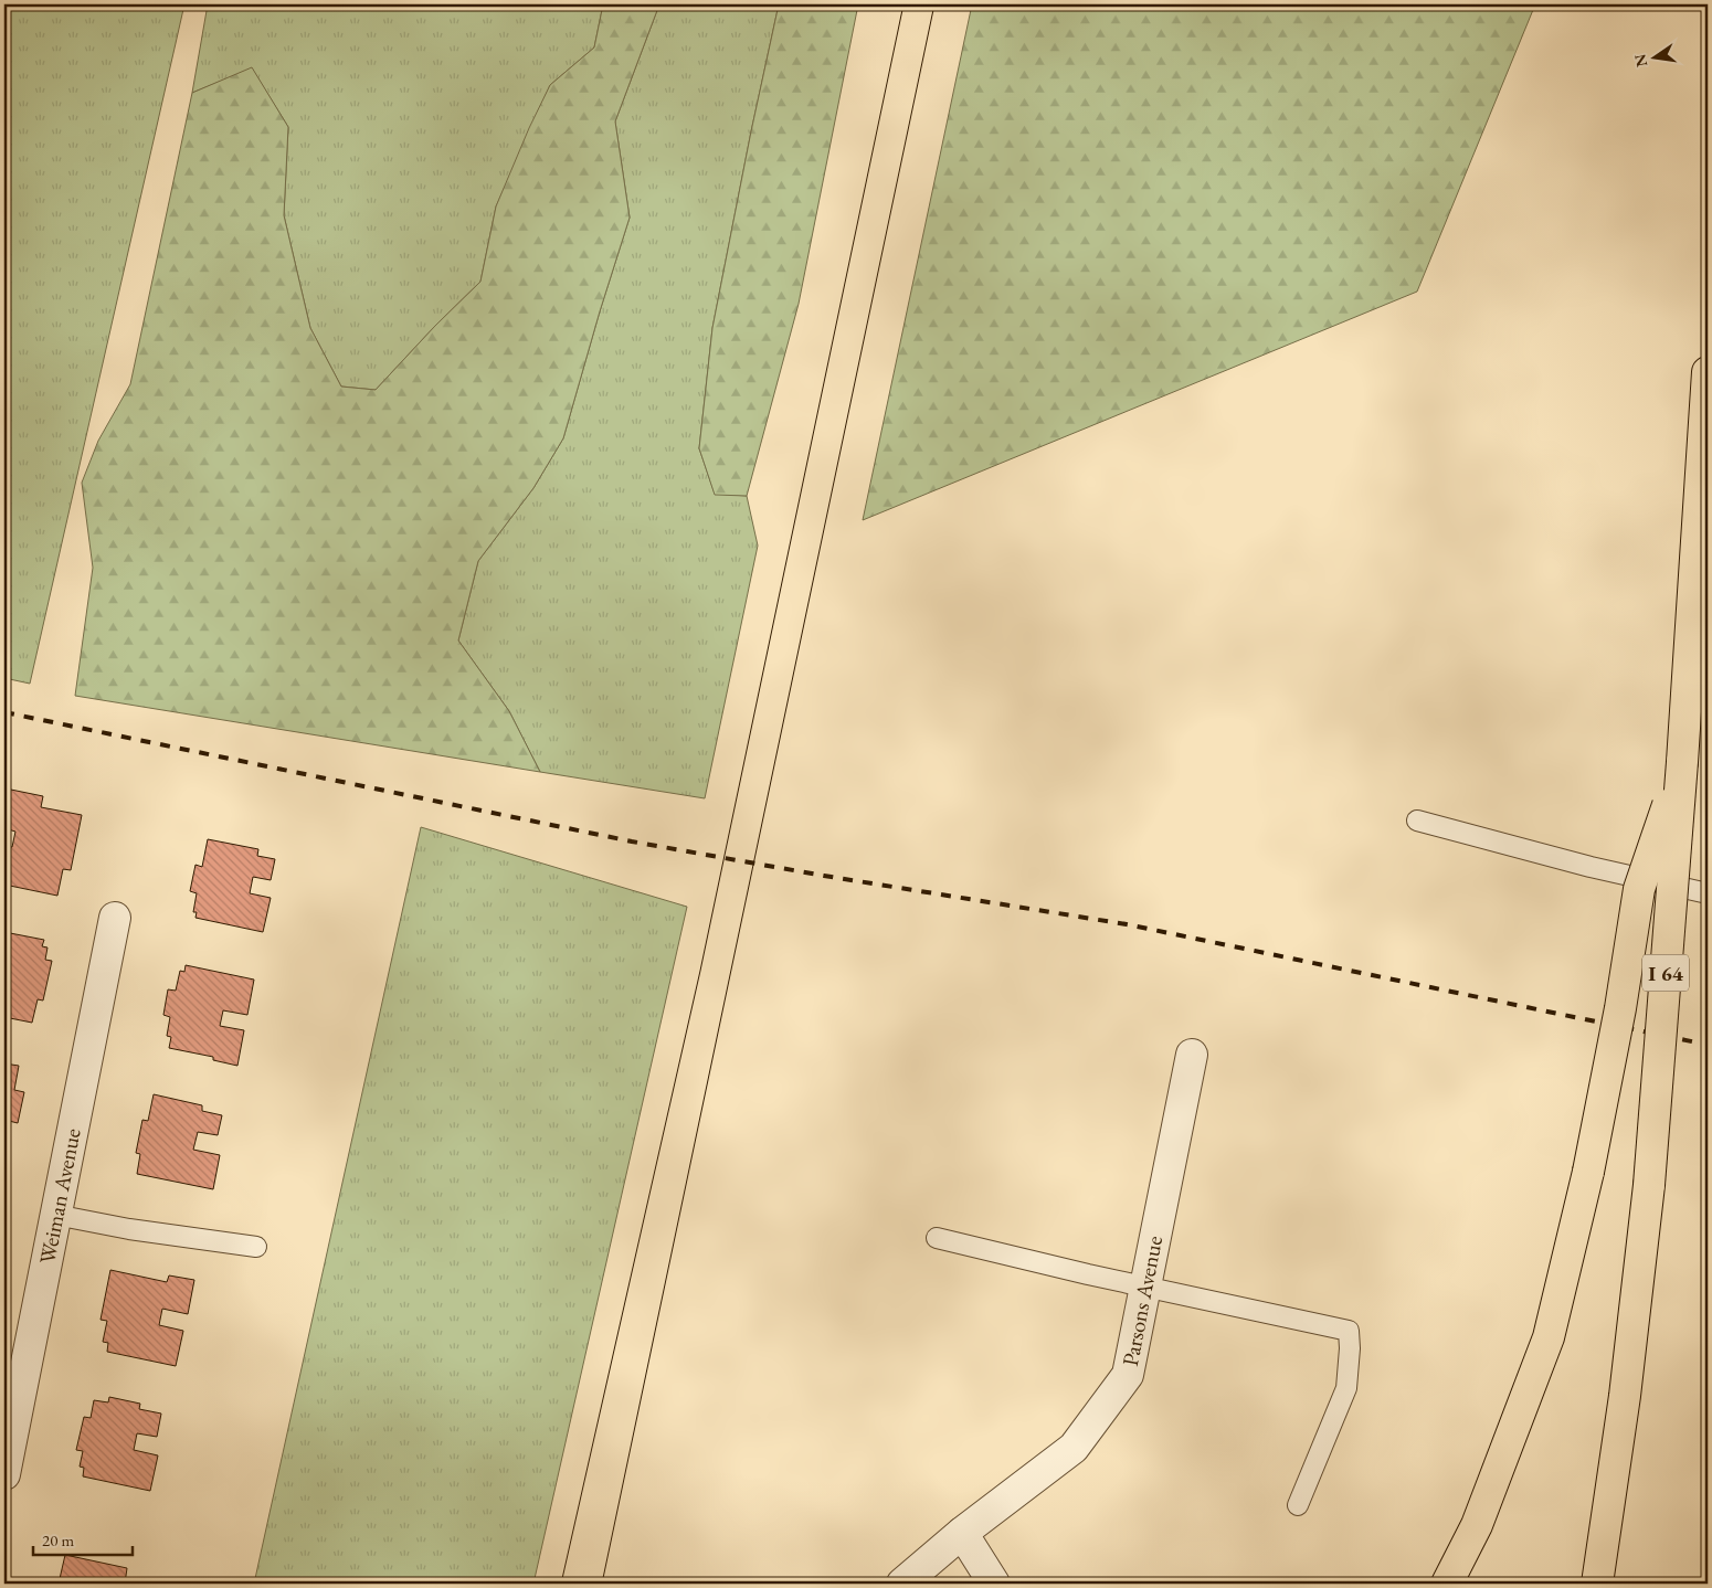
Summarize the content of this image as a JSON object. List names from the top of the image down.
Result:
{
  "streets": {
    "highway": ["I 64"],
    "street": ["Weiman Avenue", "Parsons Avenue"]
  },
  "scale_bar": "20 m",
  "north": "left"
}
